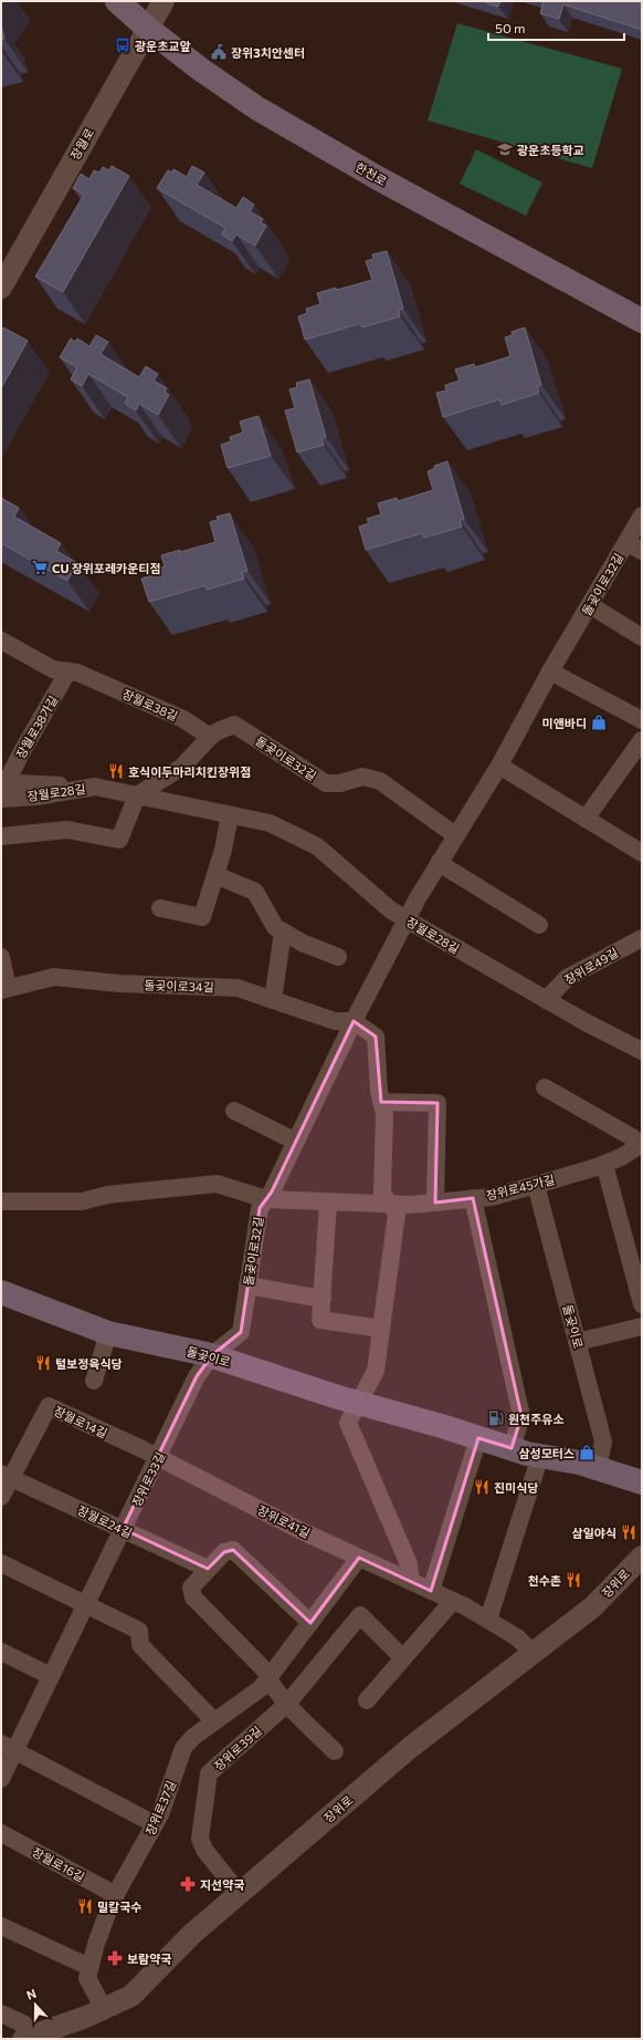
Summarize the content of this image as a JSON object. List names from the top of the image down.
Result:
{
  "streets": {
    "main road": ["한천로", "돌곶이로"],
    "street": [
      "장월로",
      "돌곶이로32길",
      "장월로38길",
      "장월로38가길",
      "장월로28길",
      "장위로49길",
      "돌곶이로34길",
      "장위로45가길",
      "장월로14길",
      "장위로33길",
      "장월로24길",
      "장위로41길",
      "장위로",
      "장위로39길",
      "장위로37길",
      "장월로16길"
    ]
  },
  "crossings": [
    ["장월로", "한천로"],
    ["돌곶이로32길", "장월로38길"],
    ["돌곶이로32길", "장월로28길"],
    ["돌곶이로32길", "돌곶이로34길"],
    ["돌곶이로32길", "장위로45가길"],
    ["돌곶이로32길", "돌곶이로"],
    ["돌곶이로32길", "장위로33길"],
    ["장월로38길", "장월로38가길"],
    ["장월로38가길", "장월로28길"],
    ["장월로28길", "장위로49길"],
    ["장위로45가길", "돌곶이로"],
    ["돌곶이로", "장위로33길"],
    ["장월로14길", "장위로33길"],
    ["장월로14길", "장월로24길"],
    ["장월로14길", "장위로41길"],
    ["장위로33길", "장월로24길"],
    ["장위로33길", "장위로41길"],
    ["장위로41길", "장위로"],
    ["장위로41길", "장위로37길"],
    ["장위로", "장위로39길"],
    ["장위로", "장위로37길"],
    ["장위로37길", "장월로16길"]
  ],
  "places": {
    "bus stop": ["광운초교앞"],
    "public building": ["장위3치안센터"],
    "school or university": ["광운초등학교"],
    "supermarket": ["CU 장위포레카운티점"],
    "shop": ["미앤바디", "삼성모터스"],
    "restaurant": [
      "호식이두마리치킨장위점",
      "털보정육식당",
      "진미식당",
      "삼일야식",
      "천수촌",
      "밀칼국수"
    ],
    "fuel station": ["원천주유소"],
    "pharmacy": ["지선약국", "보람약국"]
  },
  "scale_bar": "50 m",
  "north": "top"
}
